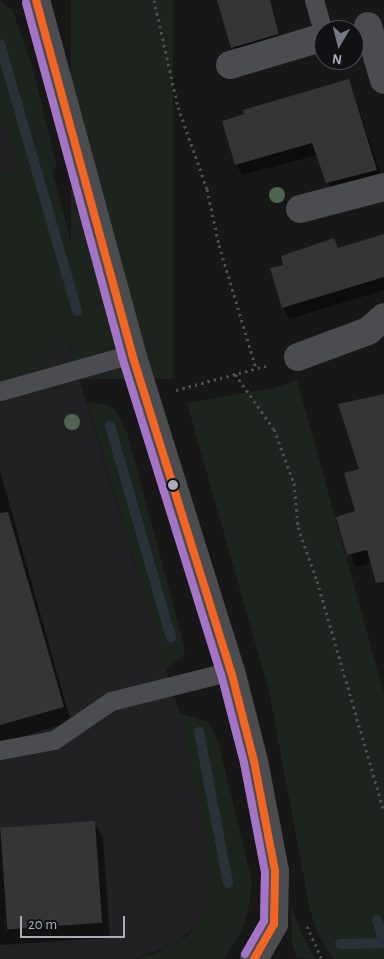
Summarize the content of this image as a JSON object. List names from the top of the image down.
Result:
{
  "scale_bar": "20 m",
  "north": "bottom"
}
